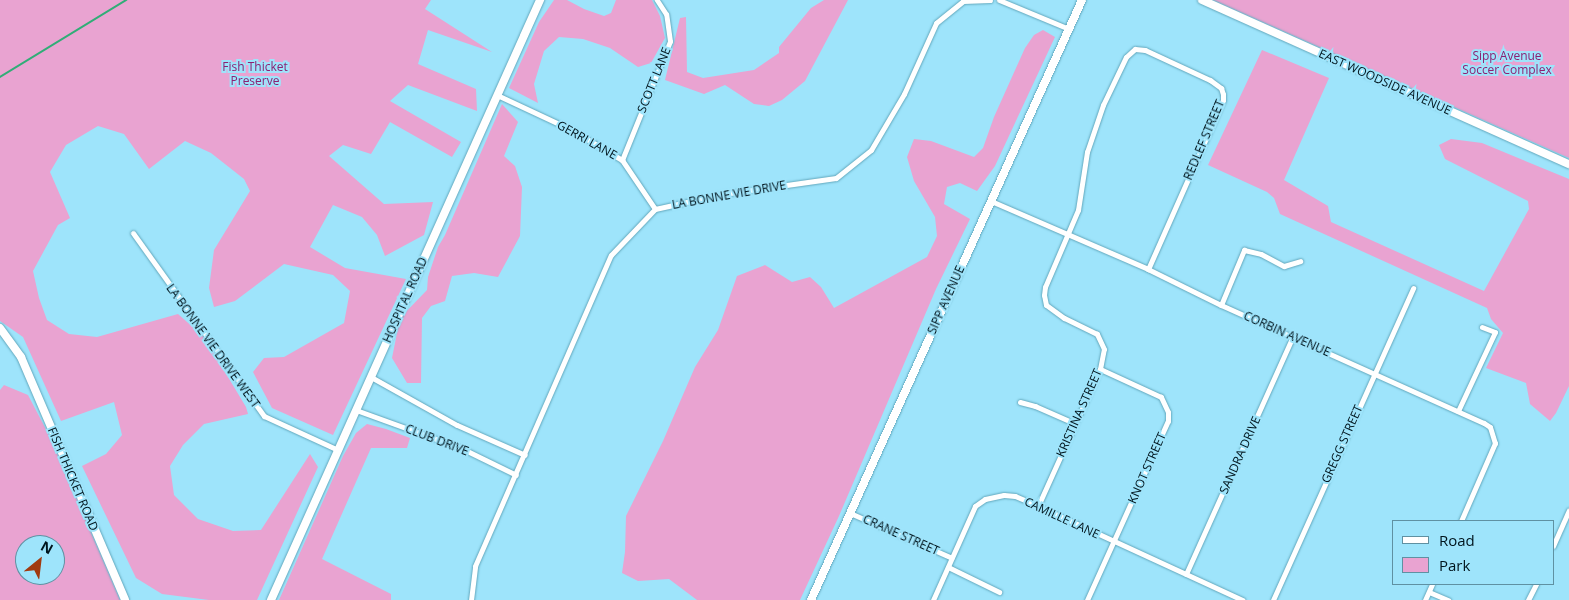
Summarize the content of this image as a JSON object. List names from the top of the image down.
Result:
{
  "streets": {
    "street": [
      "SCOTT LANE",
      "EAST WOODSIDE AVENUE",
      "GERRI LANE",
      "REDLEF STREET",
      "LA BONNE VIE DRIVE",
      "HOSPITAL ROAD",
      "SIPP AVENUE",
      "CORBIN AVENUE",
      "LA BONNE VIE DRIVE WEST",
      "KRISTINA STREET",
      "CLUB DRIVE",
      "GREGG STREET",
      "SANDRA DRIVE",
      "KNOT STREET",
      "FISH THICKET ROAD",
      "CAMILLE LANE",
      "CRANE STREET"
    ]
  },
  "crossings": [
    ["SCOTT LANE", "GERRI LANE"],
    ["GERRI LANE", "LA BONNE VIE DRIVE"],
    ["GERRI LANE", "HOSPITAL ROAD"],
    ["REDLEF STREET", "CORBIN AVENUE"],
    ["REDLEF STREET", "KRISTINA STREET"],
    ["LA BONNE VIE DRIVE", "CLUB DRIVE"],
    ["HOSPITAL ROAD", "LA BONNE VIE DRIVE WEST"],
    ["HOSPITAL ROAD", "CLUB DRIVE"],
    ["SIPP AVENUE", "CORBIN AVENUE"],
    ["SIPP AVENUE", "CRANE STREET"],
    ["CORBIN AVENUE", "KRISTINA STREET"],
    ["CORBIN AVENUE", "GREGG STREET"],
    ["CORBIN AVENUE", "SANDRA DRIVE"],
    ["KRISTINA STREET", "KNOT STREET"],
    ["KRISTINA STREET", "CAMILLE LANE"],
    ["SANDRA DRIVE", "CAMILLE LANE"],
    ["KNOT STREET", "CAMILLE LANE"],
    ["CAMILLE LANE", "CRANE STREET"]
  ],
  "parks": ["Sipp Avenue Soccer Complex", "Fish Thicket Preserve"],
  "legend": ["Road", "Park"],
  "north": "top right"
}
